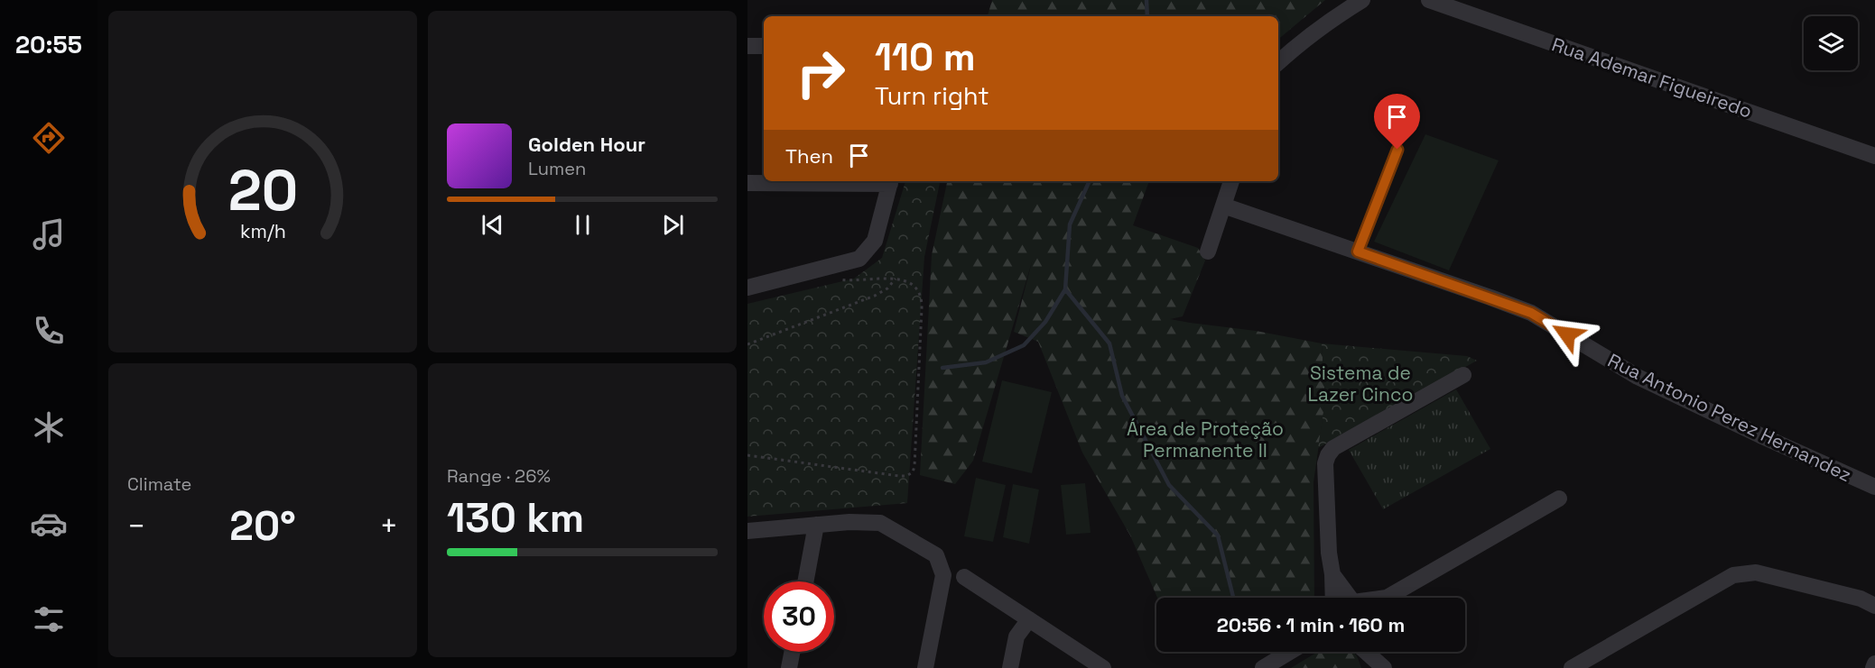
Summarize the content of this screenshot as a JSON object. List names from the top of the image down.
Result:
{
  "streets": {
    "street": ["Rua Ademar Figueiredo", "Rua Antonio Perez Hernandez"]
  },
  "parks": ["Sistema de Lazer Cinco", "Área de Proteção Permanente II"],
  "page": {
    "tabs": "20:55",
    "turn": ["110 m", "Turn right"],
    "song": ["Golden Hour", "Lumen"],
    "then": "Then",
    "tile": [
      "Climate",
      ["Range · 26%", "130 km"]
    ],
    "heat": ["−", "20°", "+"],
    "limit": "30",
    "trip": "20:56 · 1 min · 160 m",
    "gauge": ["20", "km/h"]
  }
}
